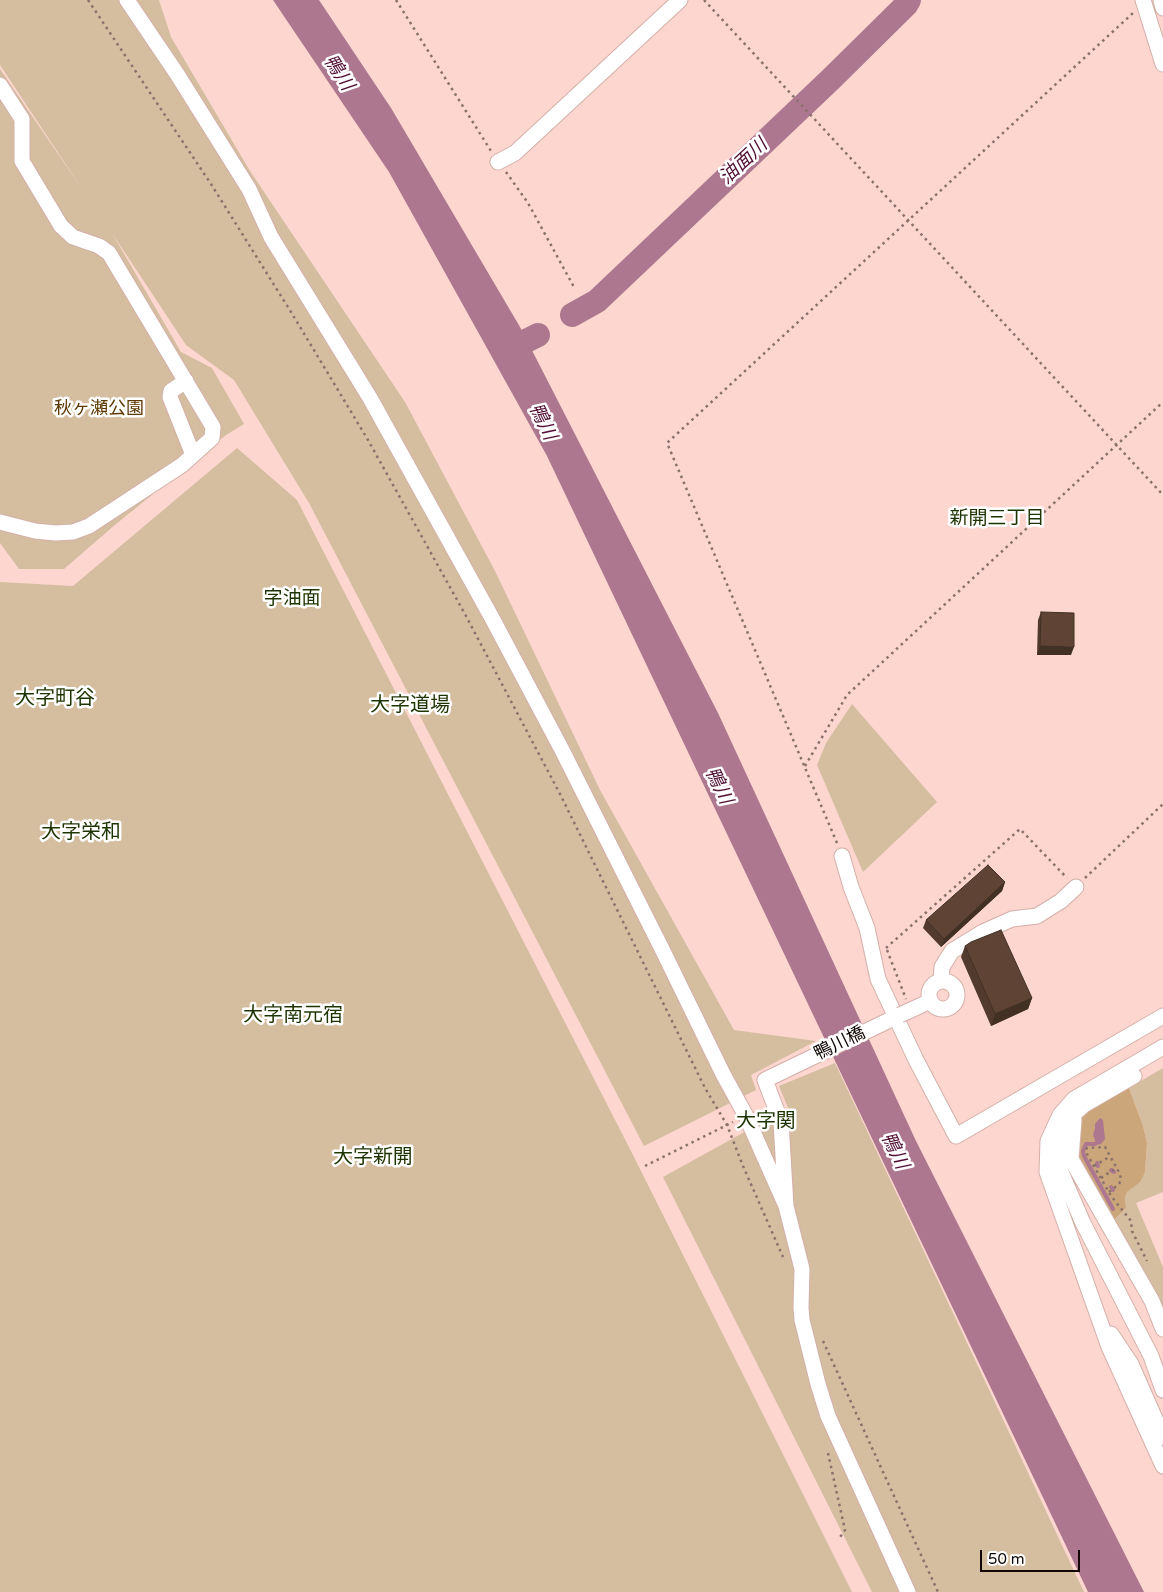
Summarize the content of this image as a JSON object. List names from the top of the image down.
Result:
{
  "streets": {
    "street": ["鴨川橋"]
  },
  "districts": [
    "新開三丁目",
    "字油面",
    "大字町谷",
    "大字道場",
    "大字栄和",
    "大字南元宿",
    "大字関",
    "大字新開"
  ],
  "water": ["鴨川", "油面川"],
  "parks": ["秋ヶ瀬公園"],
  "scale_bar": "50 m"
}
